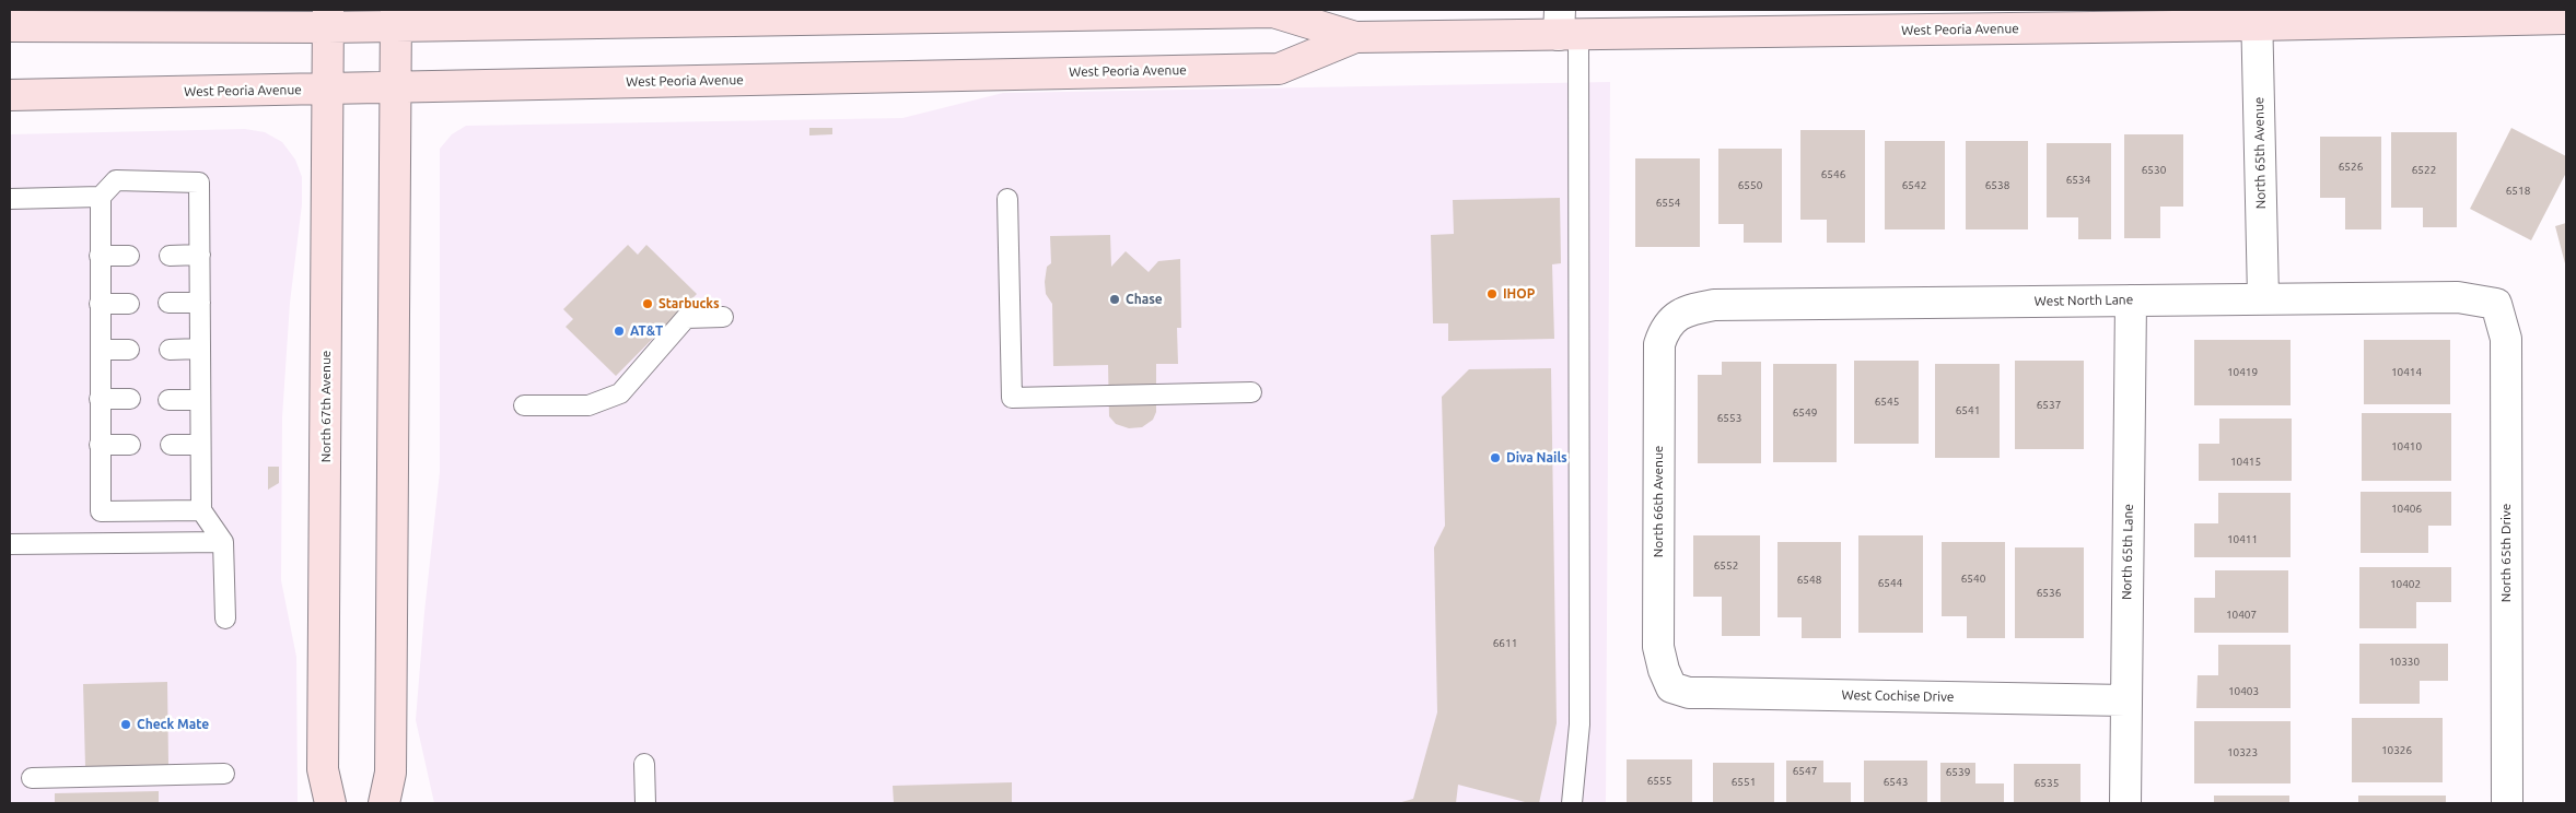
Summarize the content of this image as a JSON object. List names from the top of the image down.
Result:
{
  "streets": {
    "main road": ["West Peoria Avenue", "North 67th Avenue"],
    "street": [
      "North 65th Avenue",
      "West North Lane",
      "North 66th Avenue",
      "North 65th Lane",
      "North 65th Drive",
      "West Cochise Drive"
    ]
  },
  "crossings": [
    ["West Peoria Avenue", "North 65th Avenue"],
    ["West Peoria Avenue", "North 67th Avenue"],
    ["North 65th Avenue", "West North Lane"],
    ["West North Lane", "North 66th Avenue"],
    ["West North Lane", "North 65th Lane"],
    ["West North Lane", "North 65th Drive"],
    ["North 66th Avenue", "West Cochise Drive"],
    ["North 65th Lane", "West Cochise Drive"]
  ],
  "places": [
    "IHOP",
    "Chase",
    "Starbucks",
    "AT&T",
    "Diva Nails",
    "Check Mate"
  ],
  "house_numbers": [
    "6526",
    "6530",
    "6522",
    "6546",
    "6534",
    "6550",
    "6542",
    "6538",
    "6518",
    "6554",
    "10419",
    "10414",
    "6545",
    "6537",
    "6541",
    "6549",
    "6553",
    "10410",
    "10415",
    "10406",
    "10411",
    "6552",
    "6540",
    "6548",
    "6544",
    "10402",
    "6536",
    "10407",
    "6611",
    "10330",
    "10403",
    "10326",
    "10323",
    "6547",
    "6539",
    "6555",
    "6551",
    "6543",
    "6535"
  ]
}
